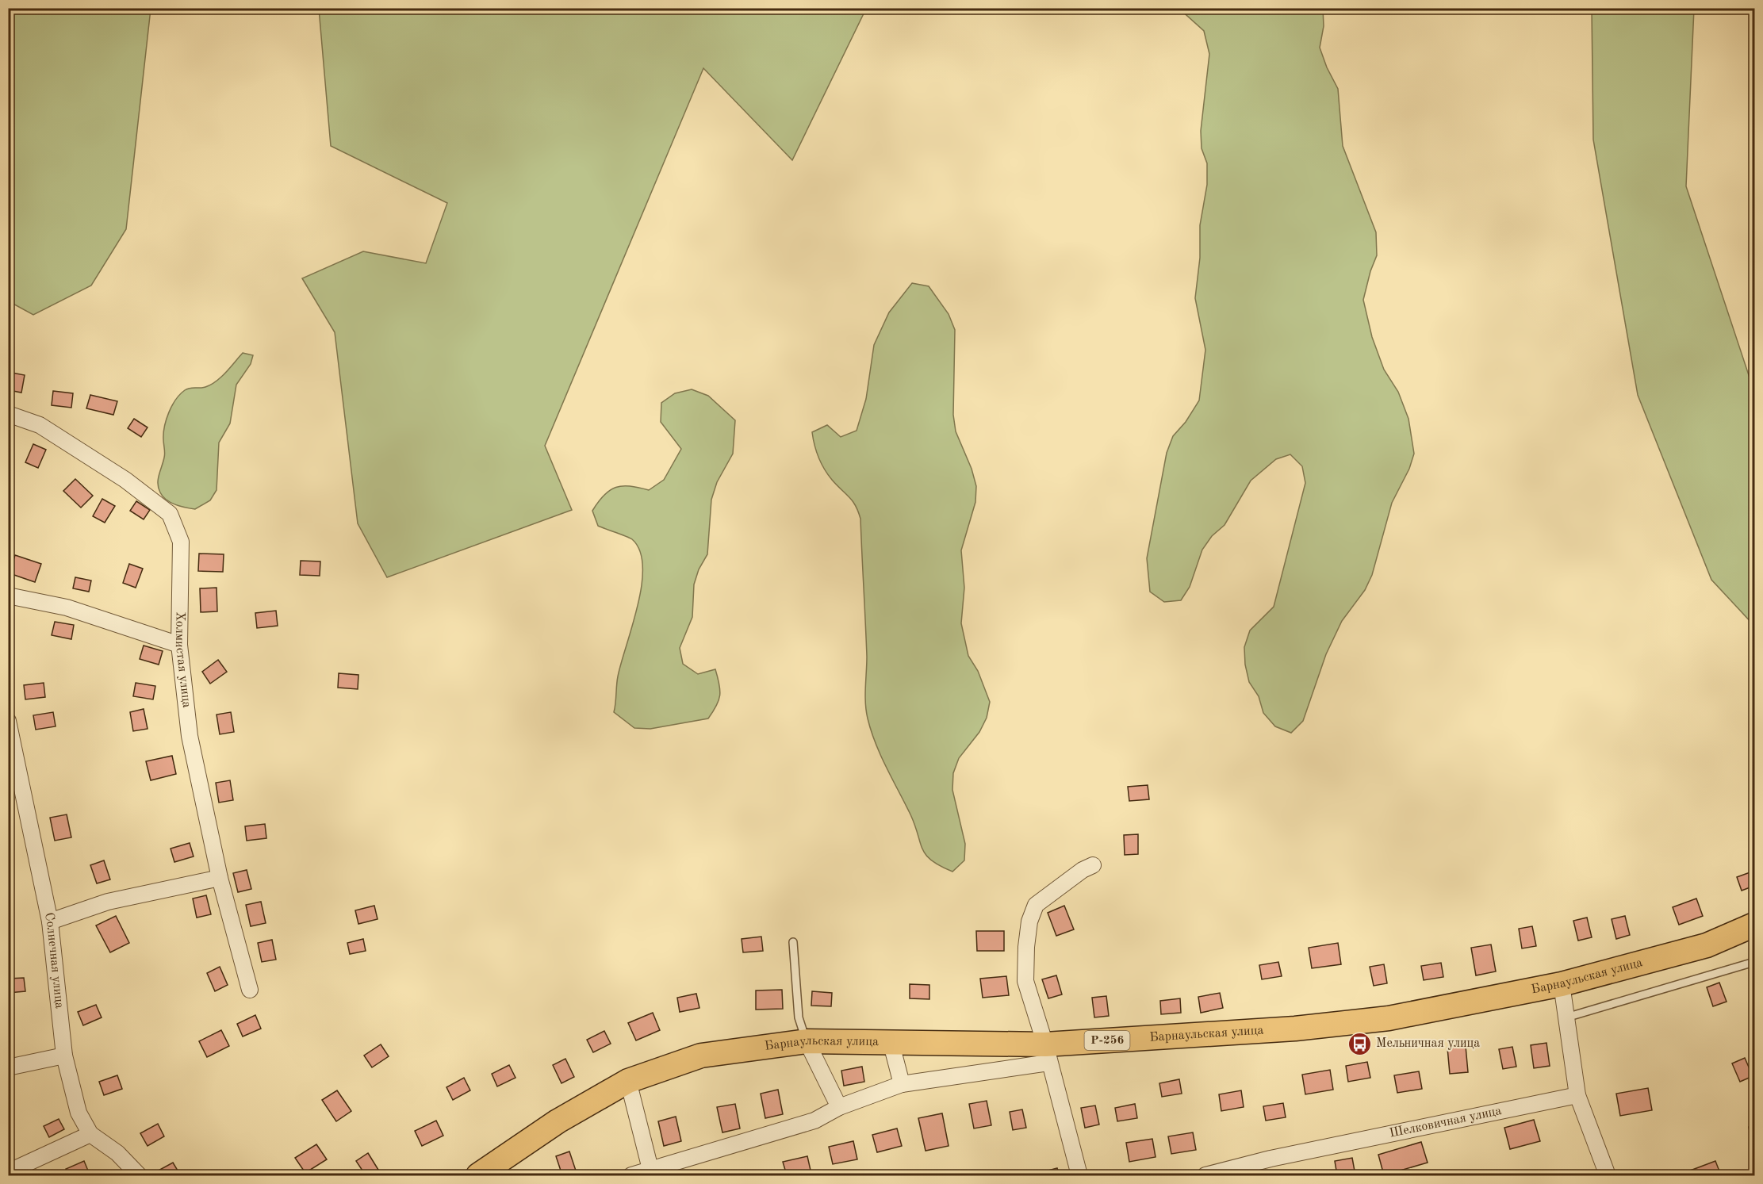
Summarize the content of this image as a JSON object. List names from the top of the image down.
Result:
{
  "streets": {
    "main road": ["Барнаульская улица", "Р-256"],
    "street": ["Холмистая улица", "Солнечная улица", "Шелковичная улица"]
  },
  "places": {
    "bus stop": ["Мельничная улица"]
  }
}
